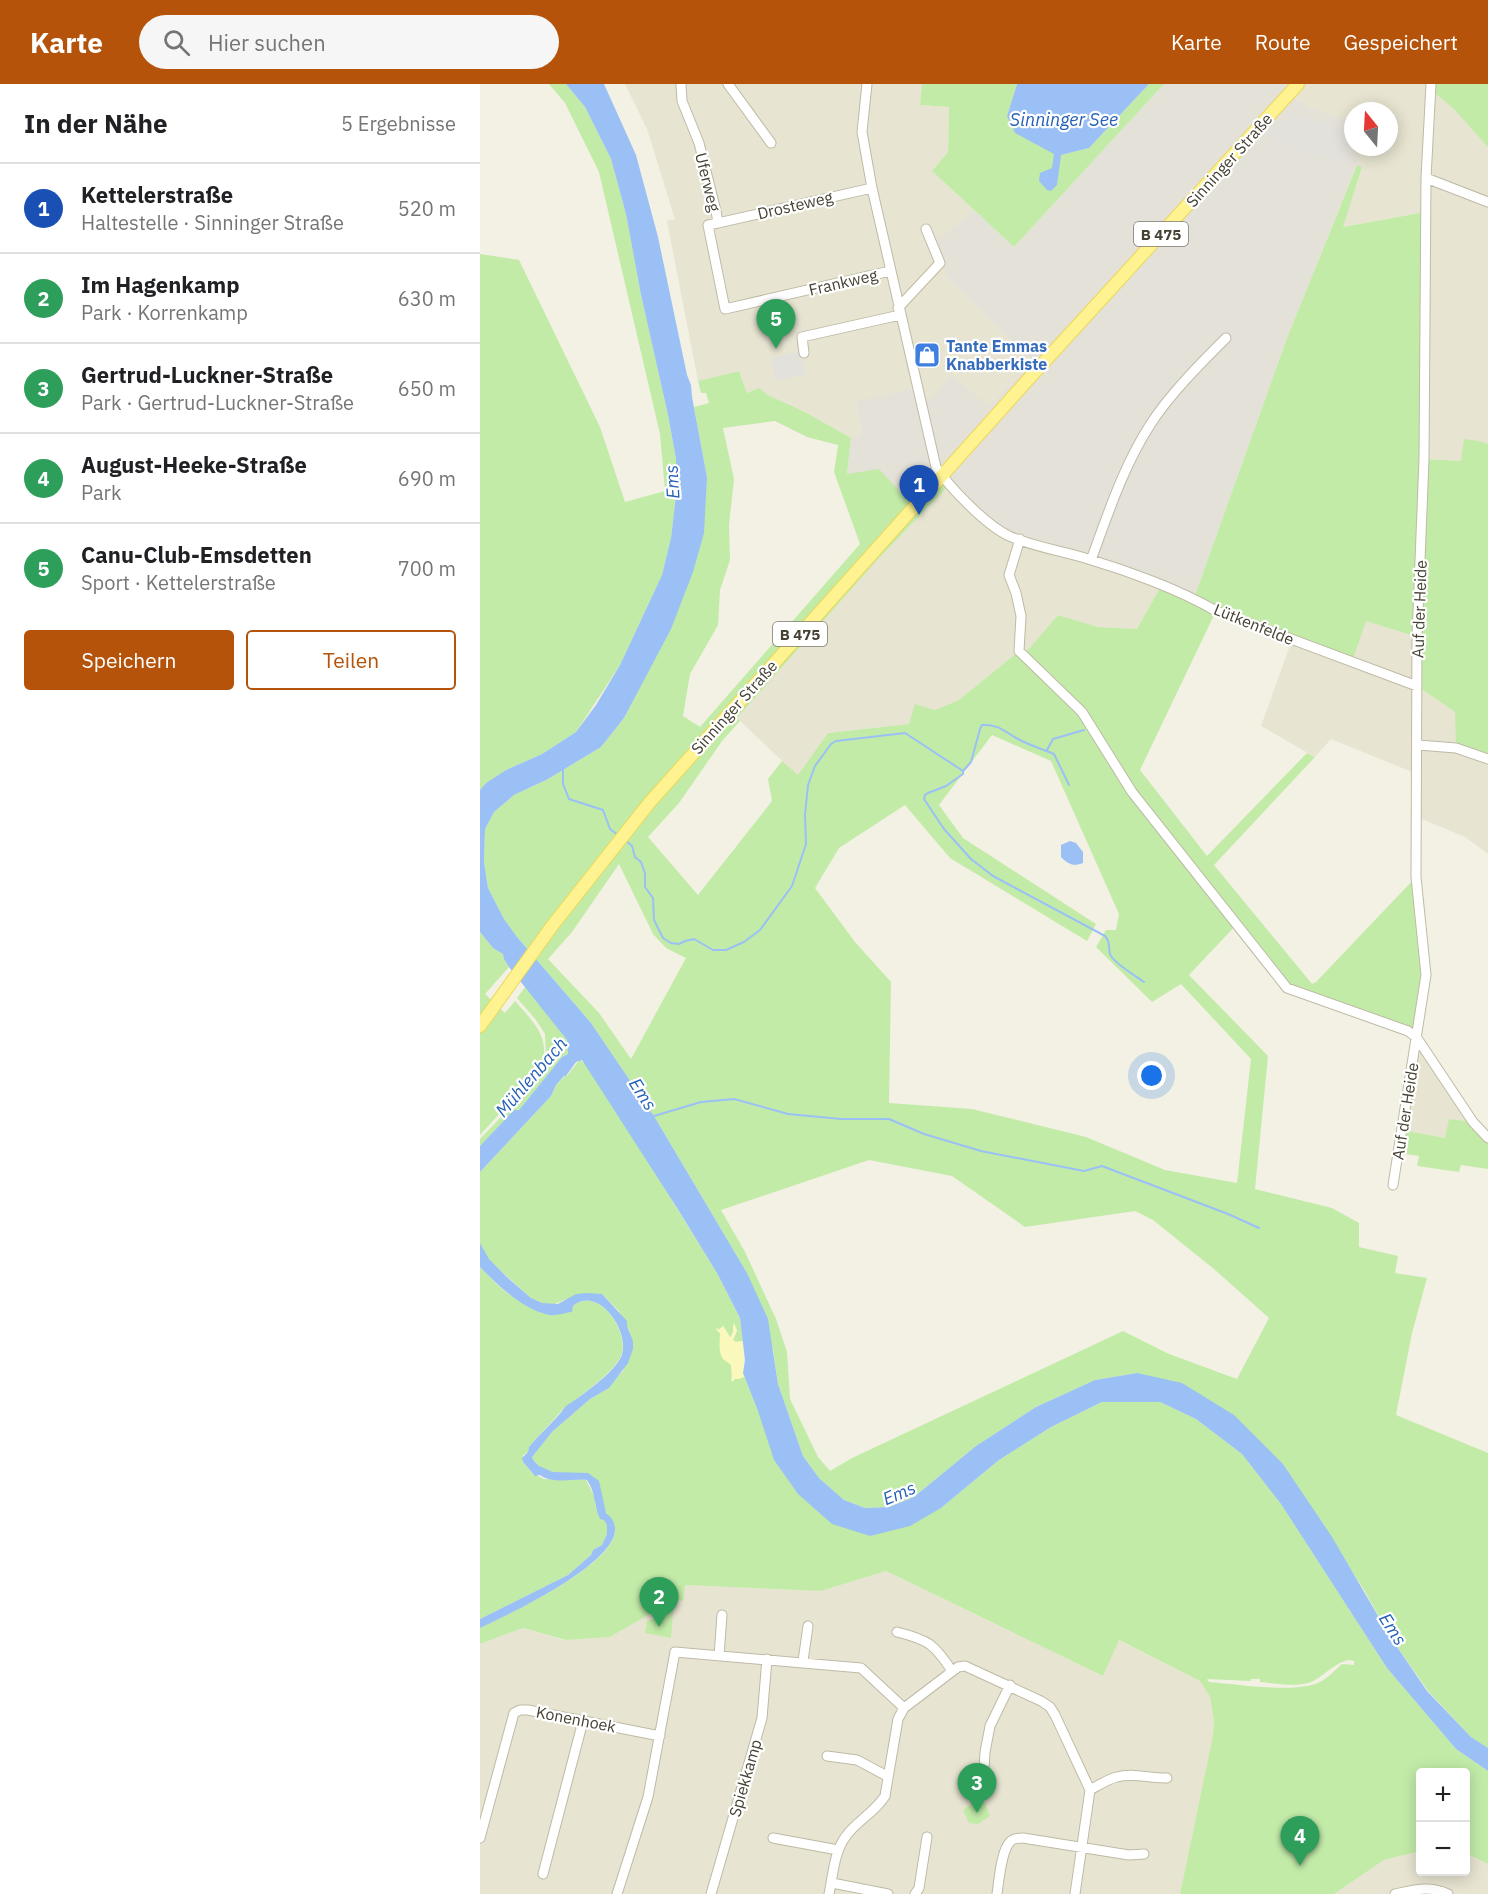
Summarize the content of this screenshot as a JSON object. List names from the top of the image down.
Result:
{
  "streets": {
    "main road": ["Sinninger Straße", "B 475"],
    "street": [
      "Uferweg",
      "Drosteweg",
      "Frankweg",
      "Auf der Heide",
      "Lütkenfelde",
      "Konenhoek",
      "Spiekkamp"
    ]
  },
  "crossings": [
    ["Sinninger Straße", "Lütkenfelde"],
    ["Uferweg", "Drosteweg"],
    ["Uferweg", "Frankweg"],
    ["Auf der Heide", "Lütkenfelde"]
  ],
  "water": ["Sinninger See", "Ems", "Mühlenbach"],
  "places": {
    "shop": ["Tante Emmas Knabberkiste"]
  },
  "north": "top",
  "page": {
    "header": "Karte",
    "search": "Hier suchen",
    "nav": ["Karte", "Route", "Gespeichert"],
    "heading": ["In der Nähe", "5 Ergebnisse"],
    "list": [
      {
        "mark": "1",
        "name": "Kettelerstraße",
        "note": "Haltestelle · Sinninger Straße",
        "value": "520 m"
      },
      {
        "mark": "2",
        "name": "Im Hagenkamp",
        "note": "Park · Korrenkamp",
        "value": "630 m"
      },
      {
        "mark": "3",
        "name": "Gertrud-Luckner-Straße",
        "note": "Park · Gertrud-Luckner-Straße",
        "value": "650 m"
      },
      {
        "mark": "4",
        "name": "August-Heeke-Straße",
        "note": "Park",
        "value": "690 m"
      },
      {
        "mark": "5",
        "name": "Canu-Club-Emsdetten",
        "note": "Sport · Kettelerstraße",
        "value": "700 m"
      }
    ],
    "pins": [
      "5",
      "1",
      "2",
      "3",
      "4"
    ],
    "buttons": ["Speichern", "Teilen"],
    "map_buttons": ["+", "−"]
  }
}
